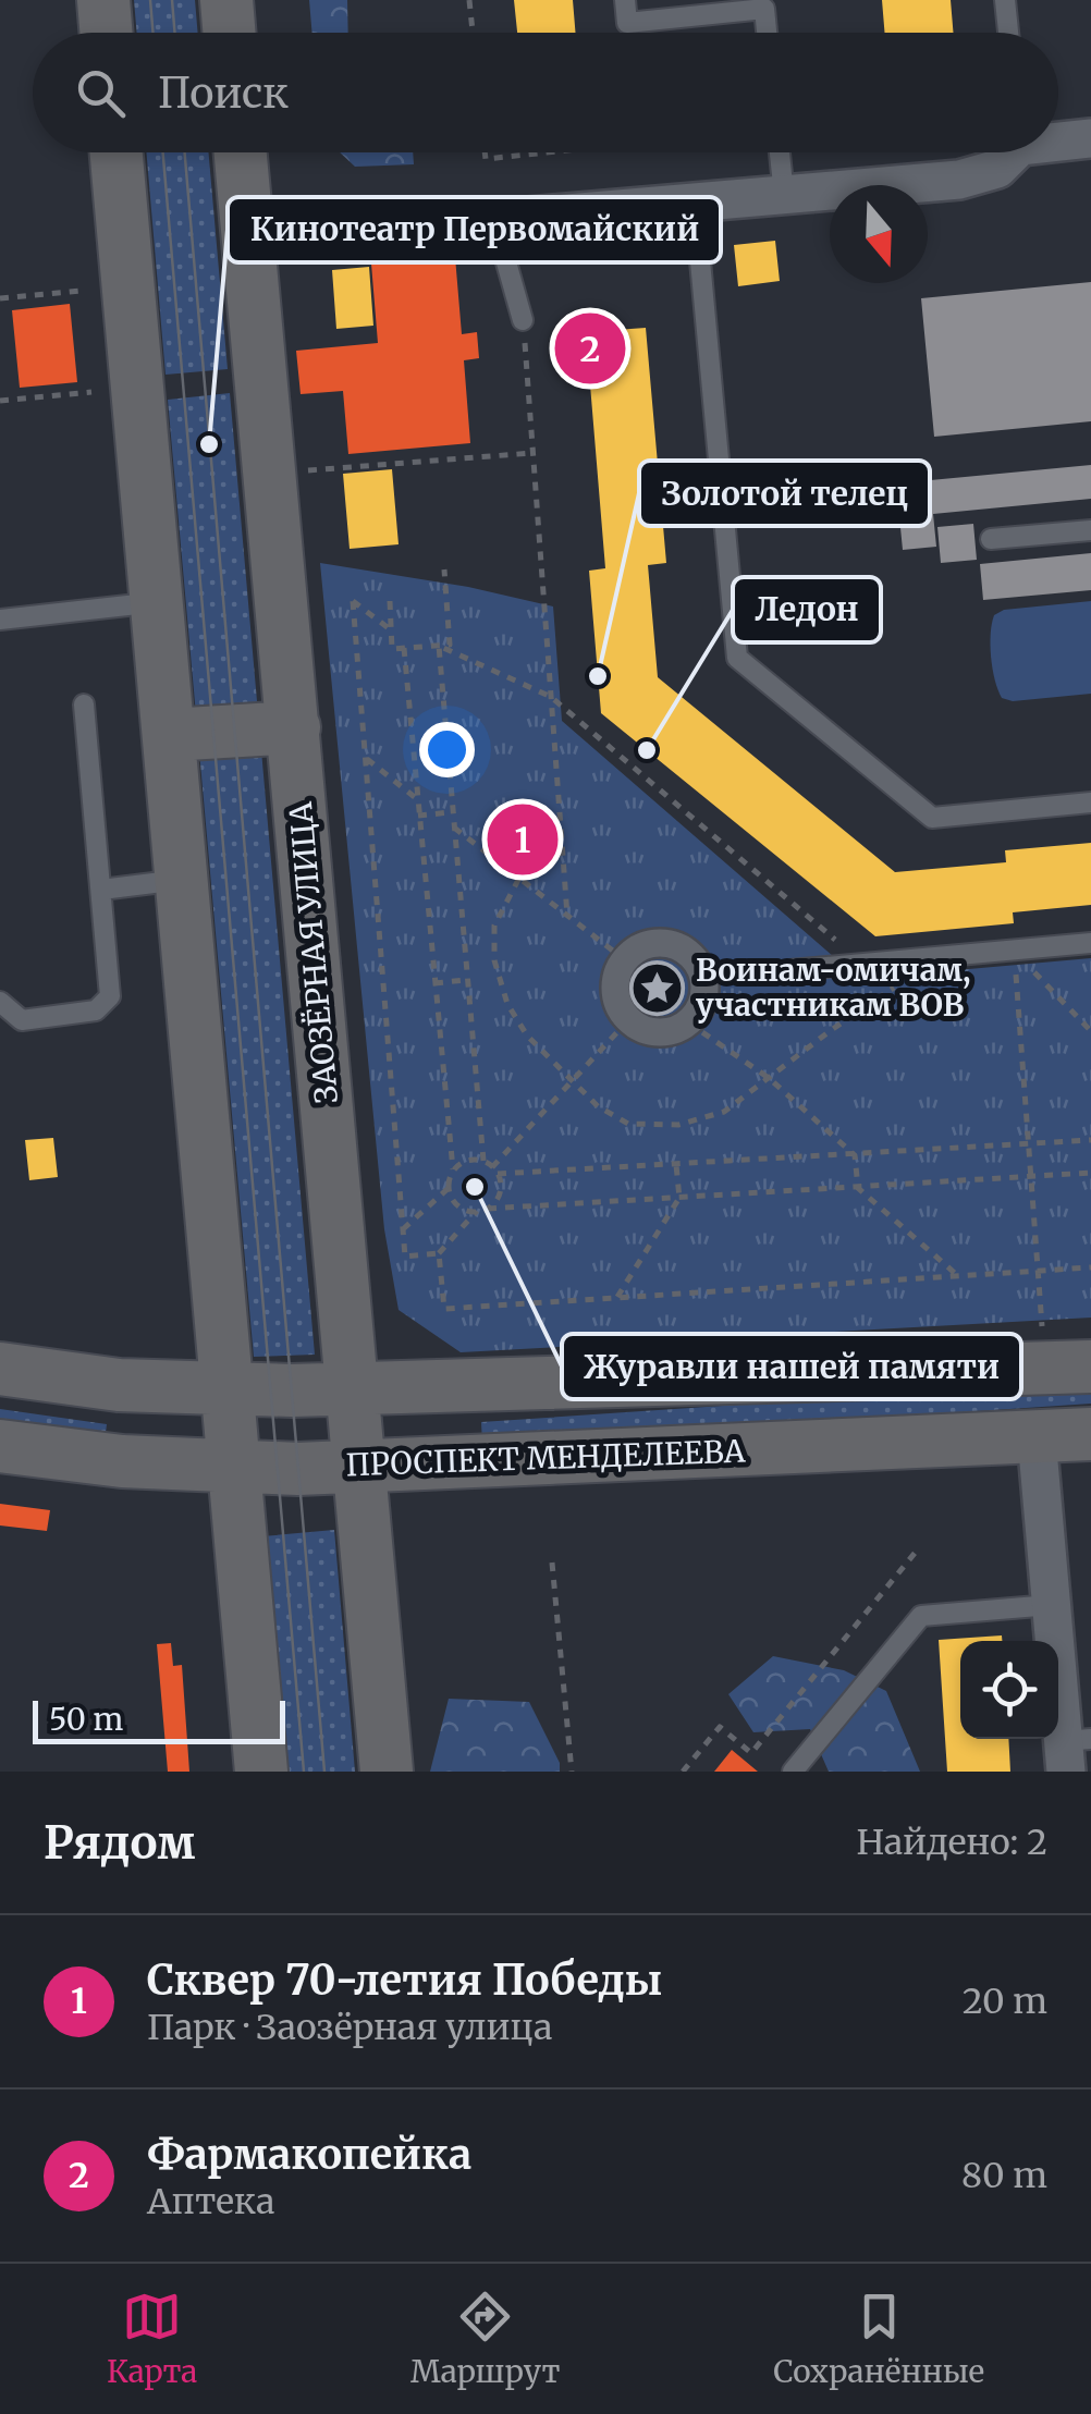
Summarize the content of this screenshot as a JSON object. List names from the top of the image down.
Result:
{
  "streets": {
    "main road": ["ЗАОЗЁРНАЯ УЛИЦА", "ПРОСПЕКТ МЕНДЕЛЕЕВА"]
  },
  "crossings": [
    ["ЗАОЗЁРНАЯ УЛИЦА", "ПРОСПЕКТ МЕНДЕЛЕЕВА"]
  ],
  "places": {
    "other": [
      "Кинотеатр Первомайский",
      "Золотой телец",
      "Ледон",
      "Журавли нашей памяти"
    ],
    "place": ["Воинам-омичам, участникам ВОВ"]
  },
  "scale_bar": "50 m",
  "north": "bottom",
  "page": {
    "search": "Поиск",
    "pins": ["2", "1"],
    "scale": "50 m",
    "heading": ["Рядом", "Найдено: 2"],
    "list": [
      {
        "mark": "1",
        "name": "Сквер 70-летия Победы",
        "note": "Парк · Заозёрная улица",
        "value": "20 m"
      },
      {
        "mark": "2",
        "name": "Фармакопейка",
        "note": "Аптека",
        "value": "80 m"
      }
    ],
    "nav": ["Карта", "Маршрут", "Сохранённые"]
  }
}
